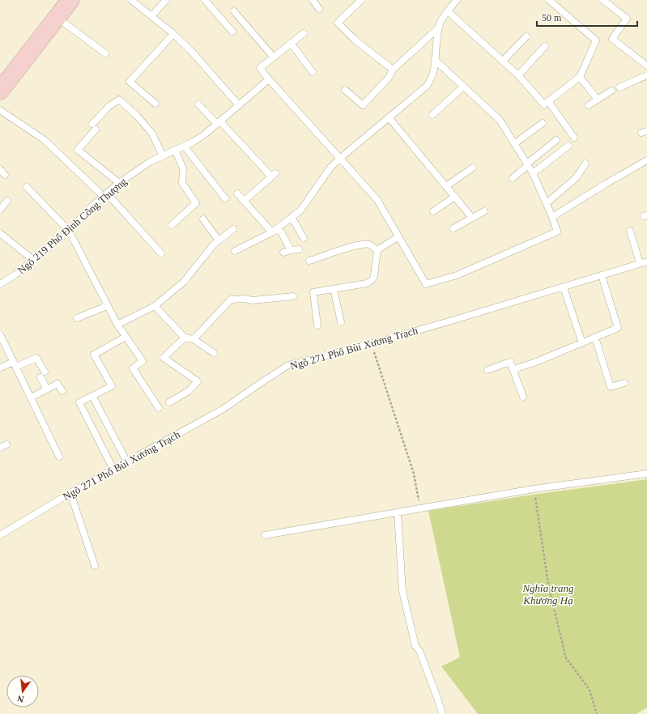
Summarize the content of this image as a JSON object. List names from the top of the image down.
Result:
{
  "streets": {
    "lane": ["Ngõ 219 Phố Định Công Thượng", "Ngõ 271 Phố Bùi Xương Trạch"]
  },
  "parks": ["Nghĩa trang Khương Hạ"],
  "scale_bar": "50 m",
  "north": "bottom"
}
